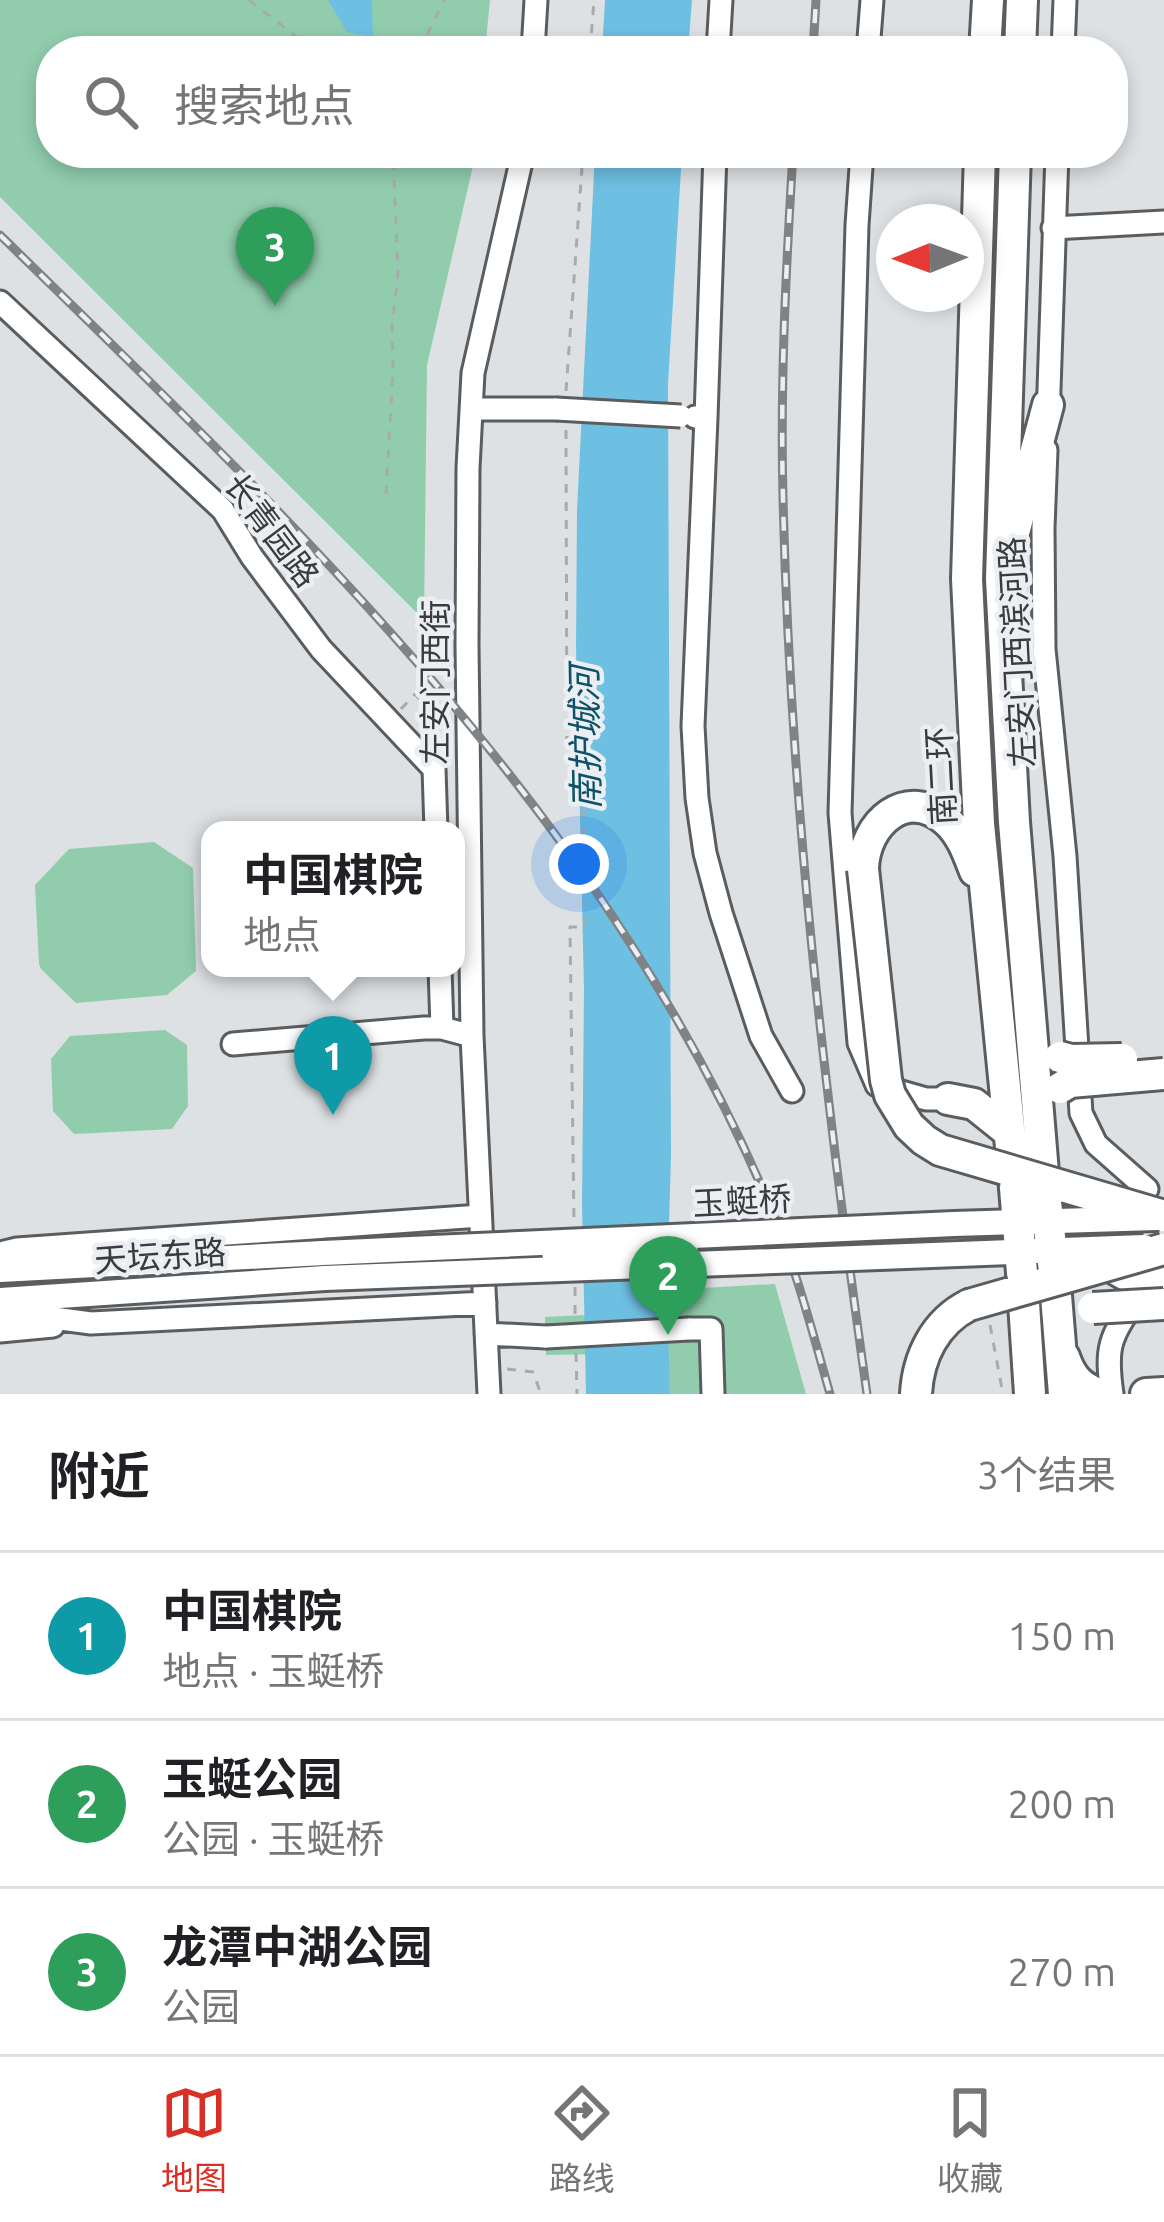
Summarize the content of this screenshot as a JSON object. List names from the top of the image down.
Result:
{
  "streets": {
    "highway": ["南二环"],
    "main road": ["玉蜓桥", "天坛东路"],
    "street": ["长青园路", "左安门西滨河路", "左安门西街"]
  },
  "crossings": [
    ["左安门西滨河路", "玉蜓桥"],
    ["玉蜓桥", "天坛东路"]
  ],
  "water": ["南护城河"],
  "north": "left",
  "page": {
    "search": "搜索地点",
    "pins": ["3", "1", "2"],
    "popup": ["中国棋院", "地点"],
    "heading": ["附近", "3个结果"],
    "list": [
      {
        "mark": "1",
        "name": "中国棋院",
        "note": "地点 · 玉蜓桥",
        "value": "150 m"
      },
      {
        "mark": "2",
        "name": "玉蜓公园",
        "note": "公园 · 玉蜓桥",
        "value": "200 m"
      },
      {
        "mark": "3",
        "name": "龙潭中湖公园",
        "note": "公园",
        "value": "270 m"
      }
    ],
    "nav": ["地图", "路线", "收藏"]
  }
}
